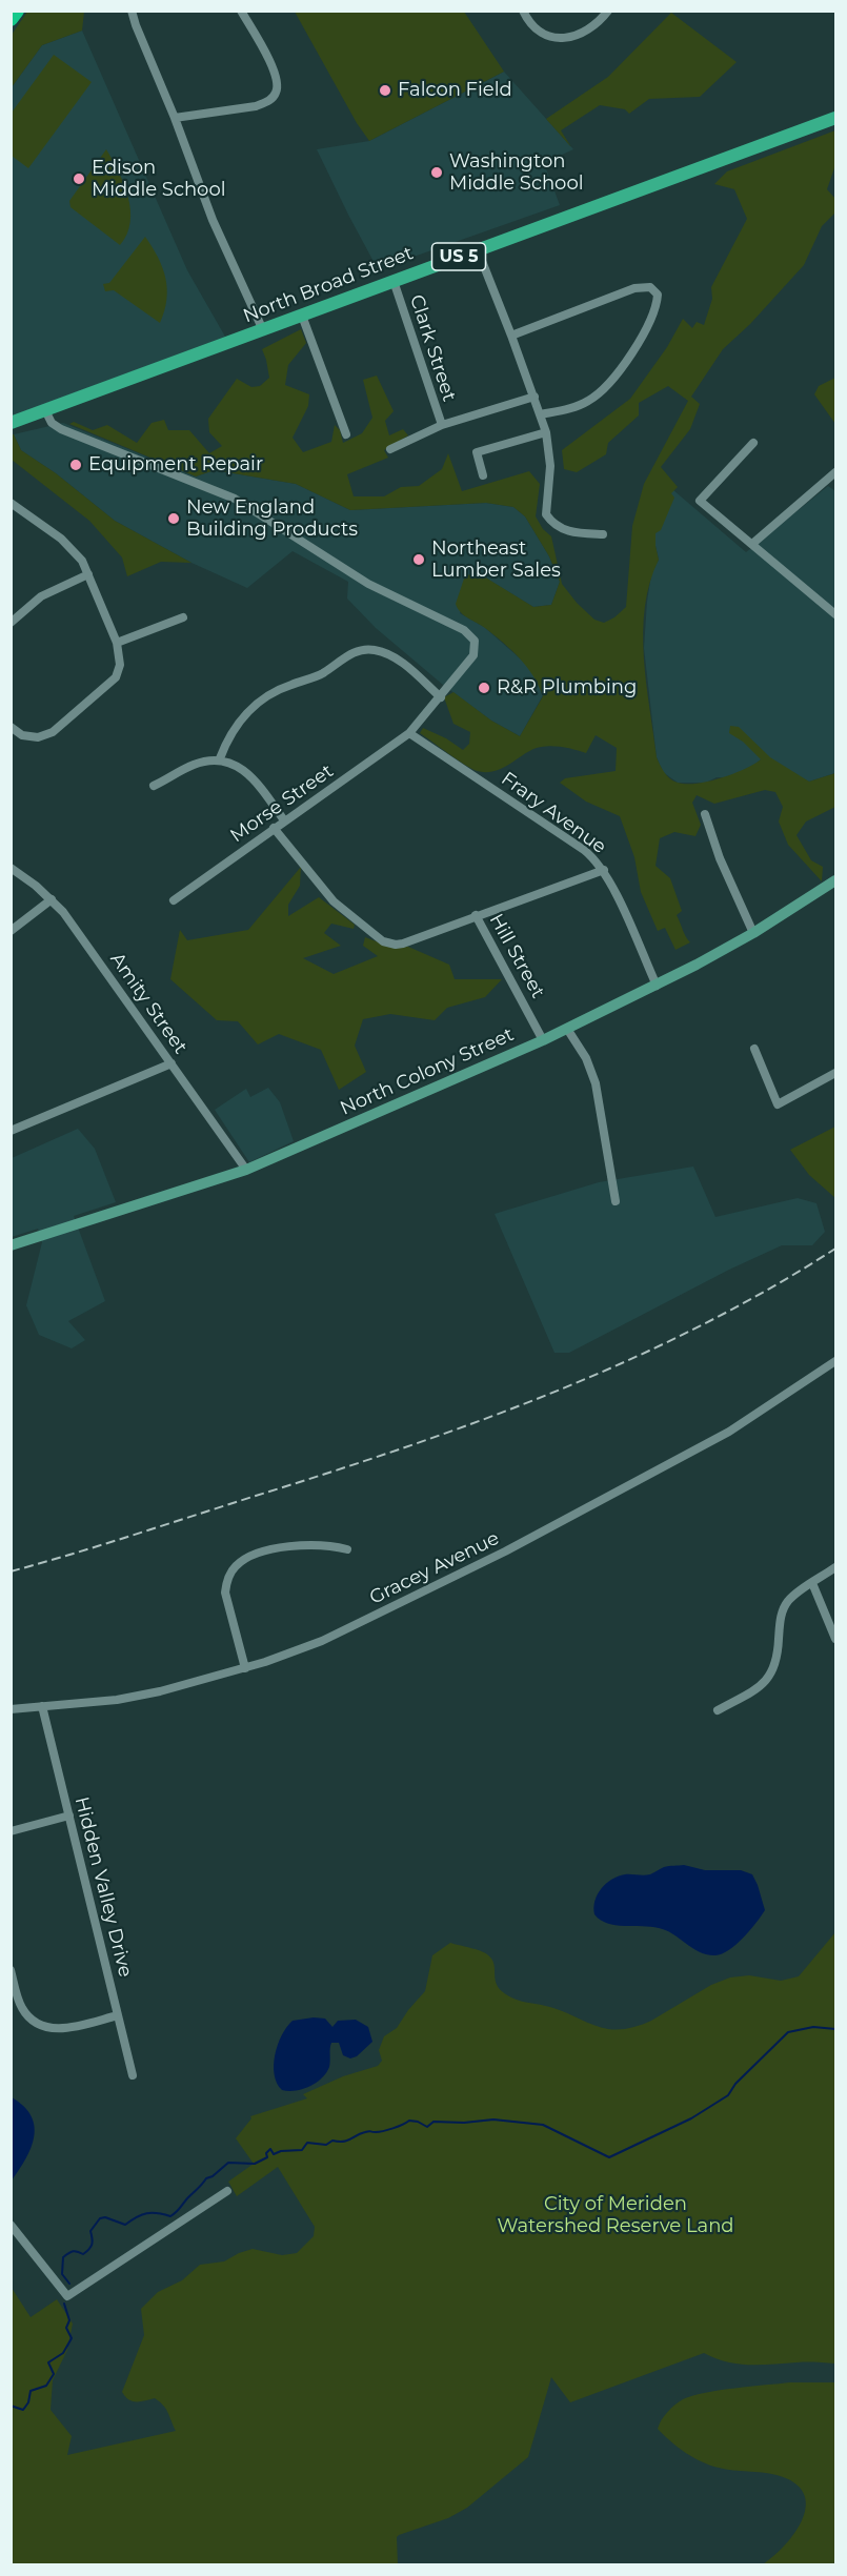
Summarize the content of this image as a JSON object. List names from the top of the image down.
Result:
{
  "streets": {
    "main road": ["US 5", "North Broad Street", "North Colony Street"],
    "street": [
      "Clark Street",
      "Morse Street",
      "Frary Avenue",
      "Hill Street",
      "Amity Street",
      "Gracey Avenue",
      "Hidden Valley Drive"
    ]
  },
  "crossings": [
    ["North Broad Street", "Clark Street"],
    ["North Broad Street", "Morse Street"],
    ["Morse Street", "Frary Avenue"],
    ["Morse Street", "Hill Street"],
    ["Frary Avenue", "North Colony Street"],
    ["Hill Street", "North Colony Street"],
    ["Amity Street", "North Colony Street"],
    ["Gracey Avenue", "Hidden Valley Drive"]
  ],
  "parks": ["City of Meriden Watershed Reserve Land"],
  "places": [
    "Falcon Field",
    "Washington Middle School",
    "Edison Middle School",
    "Equipment Repair",
    "New England Building Products",
    "Northeast Lumber Sales",
    "R&R Plumbing"
  ]
}
